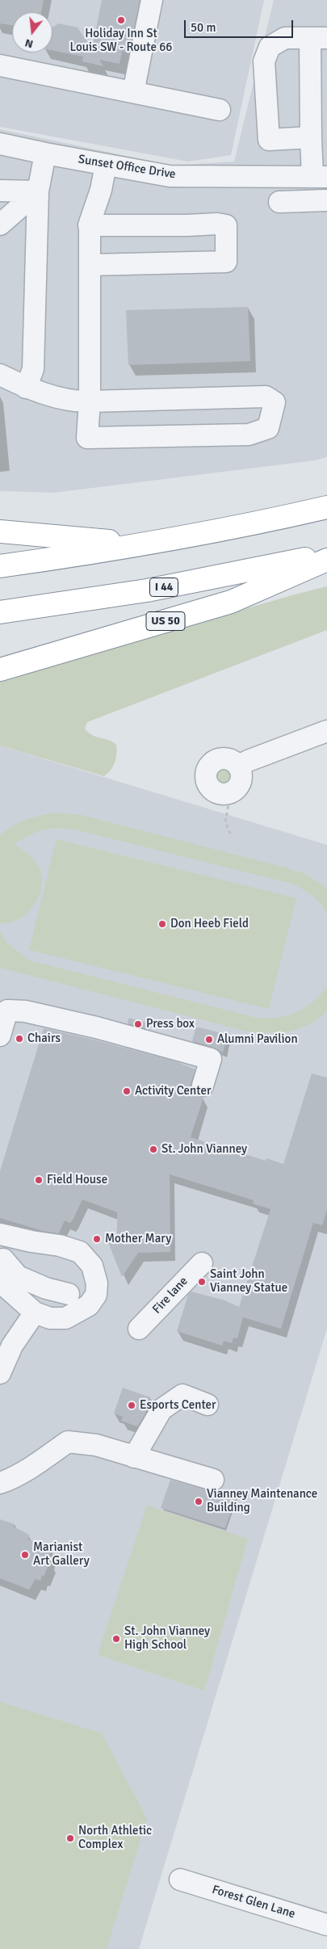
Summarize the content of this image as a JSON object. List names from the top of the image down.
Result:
{
  "streets": {
    "highway": ["I 44", "US 50"],
    "street": ["Sunset Office Drive", "Fire lane", "Forest Glen Lane"]
  },
  "places": [
    "Holiday Inn St Louis SW - Route 66",
    "Don Heeb Field",
    "Press box",
    "Chairs",
    "Alumni Pavilion",
    "Activity Center",
    "St. John Vianney",
    "Field House",
    "Mother Mary",
    "Saint John Vianney Statue",
    "Esports Center",
    "Vianney Maintenance Building",
    "Marianist Art Gallery",
    "St. John Vianney High School",
    "North Athletic Complex"
  ],
  "scale_bar": "50 m",
  "north": "bottom"
}
